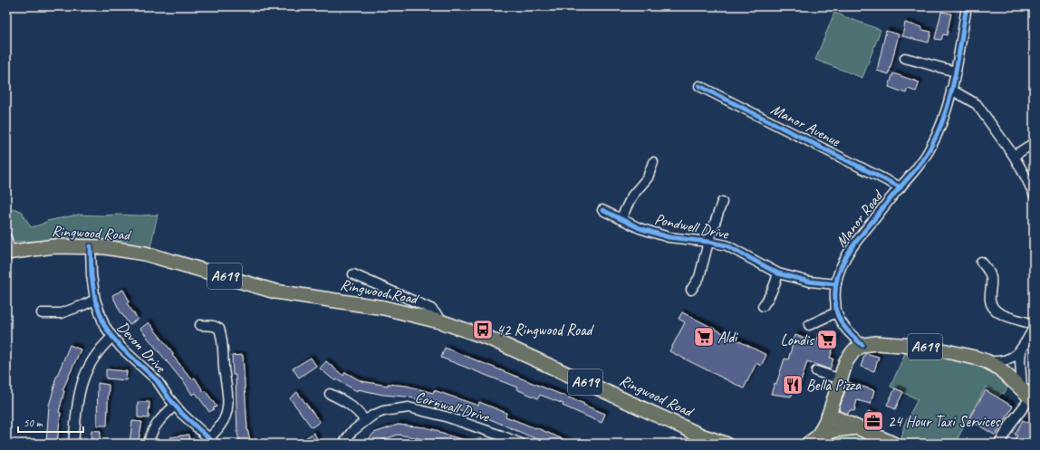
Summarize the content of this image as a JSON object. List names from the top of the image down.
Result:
{
  "streets": {
    "highway": ["Ringwood Road", "A619"],
    "street": [
      "Manor Avenue",
      "Manor Road",
      "Pondwell Drive",
      "Devon Drive",
      "Cornwall Drive"
    ]
  },
  "crossings": [
    ["Manor Avenue", "Manor Road"],
    ["Manor Road", "Pondwell Drive"],
    ["Manor Road", "A619"],
    ["Ringwood Road", "Devon Drive"]
  ],
  "places": {
    "bus stop": ["42 Ringwood Road"],
    "supermarket": ["Aldi", "Londis"],
    "restaurant": ["Bella Pizza"],
    "office": ["24 Hour Taxi Services"]
  },
  "scale_bar": "50 m"
}
